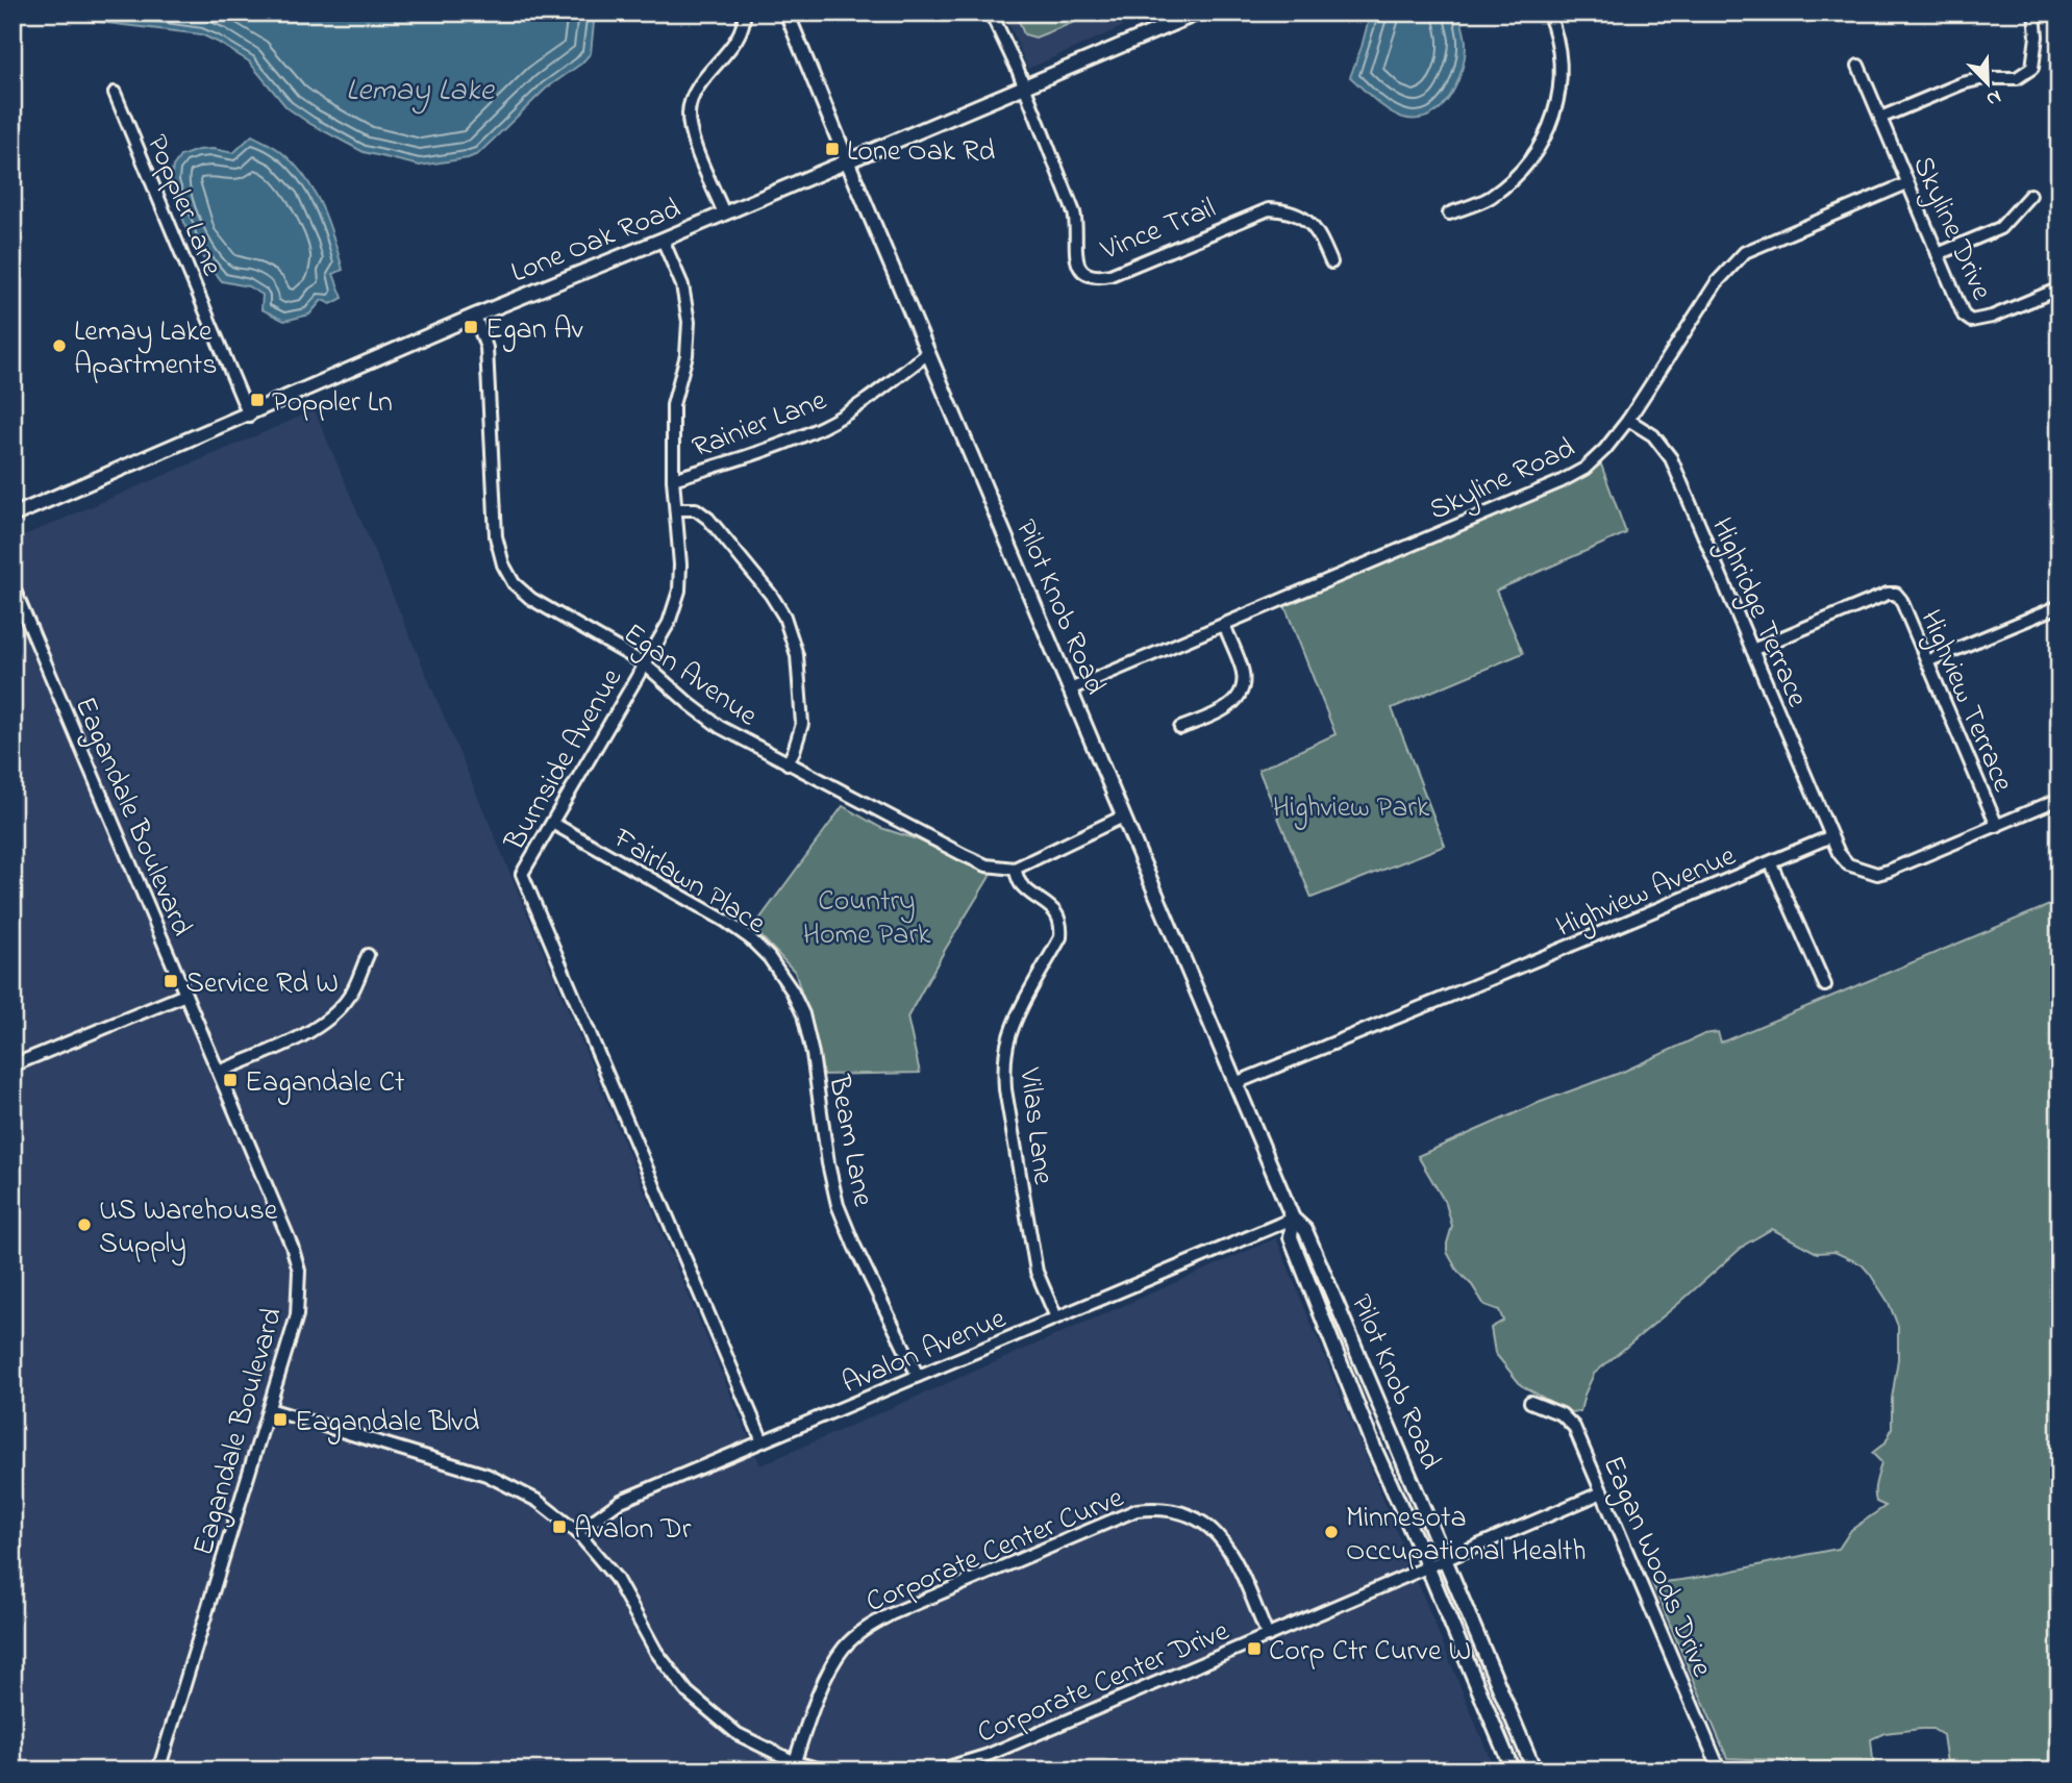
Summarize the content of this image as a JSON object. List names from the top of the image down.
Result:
{
  "streets": {
    "main road": ["Lone Oak Road", "Pilot Knob Road"],
    "street": [
      "Poppler Lane",
      "Vince Trail",
      "Skyline Drive",
      "Rainier Lane",
      "Skyline Road",
      "Highridge Terrace",
      "Egan Avenue",
      "Highview Terrace",
      "Burnside Avenue",
      "Eagandale Boulevard",
      "Fairlawn Place",
      "Highview Avenue",
      "Vilas Lane",
      "Beam Lane",
      "Avalon Avenue",
      "Corporate Center Curve",
      "Eagan Woods Drive",
      "Corporate Center Drive"
    ]
  },
  "crossings": [
    ["Poppler Lane", "Lone Oak Road"],
    ["Vince Trail", "Lone Oak Road"],
    ["Skyline Drive", "Skyline Road"],
    ["Lone Oak Road", "Pilot Knob Road"],
    ["Lone Oak Road", "Egan Avenue"],
    ["Lone Oak Road", "Burnside Avenue"],
    ["Rainier Lane", "Pilot Knob Road"],
    ["Rainier Lane", "Burnside Avenue"],
    ["Skyline Road", "Pilot Knob Road"],
    ["Skyline Road", "Highridge Terrace"],
    ["Pilot Knob Road", "Highview Avenue"],
    ["Pilot Knob Road", "Avalon Avenue"],
    ["Pilot Knob Road", "Corporate Center Drive"],
    ["Highridge Terrace", "Highview Terrace"],
    ["Highridge Terrace", "Highview Avenue"],
    ["Egan Avenue", "Burnside Avenue"],
    ["Egan Avenue", "Vilas Lane"],
    ["Burnside Avenue", "Fairlawn Place"],
    ["Burnside Avenue", "Avalon Avenue"],
    ["Fairlawn Place", "Beam Lane"],
    ["Vilas Lane", "Avalon Avenue"],
    ["Beam Lane", "Avalon Avenue"],
    ["Corporate Center Curve", "Corporate Center Drive"],
    ["Eagan Woods Drive", "Corporate Center Drive"]
  ],
  "water": ["Lemay Lake"],
  "parks": ["Highview Park", "Country Home Park"],
  "places": {
    "transit": [
      "Lone Oak Rd",
      "Egan Av",
      "Poppler Ln",
      "Service Rd W",
      "Eagandale Ct",
      "Eagandale Blvd",
      "Avalon Dr",
      "Corp Ctr Curve W"
    ],
    "other": ["Lemay Lake Apartments", "US Warehouse Supply", "Minnesota Occupational Health"]
  },
  "north": "bottom right"
}
